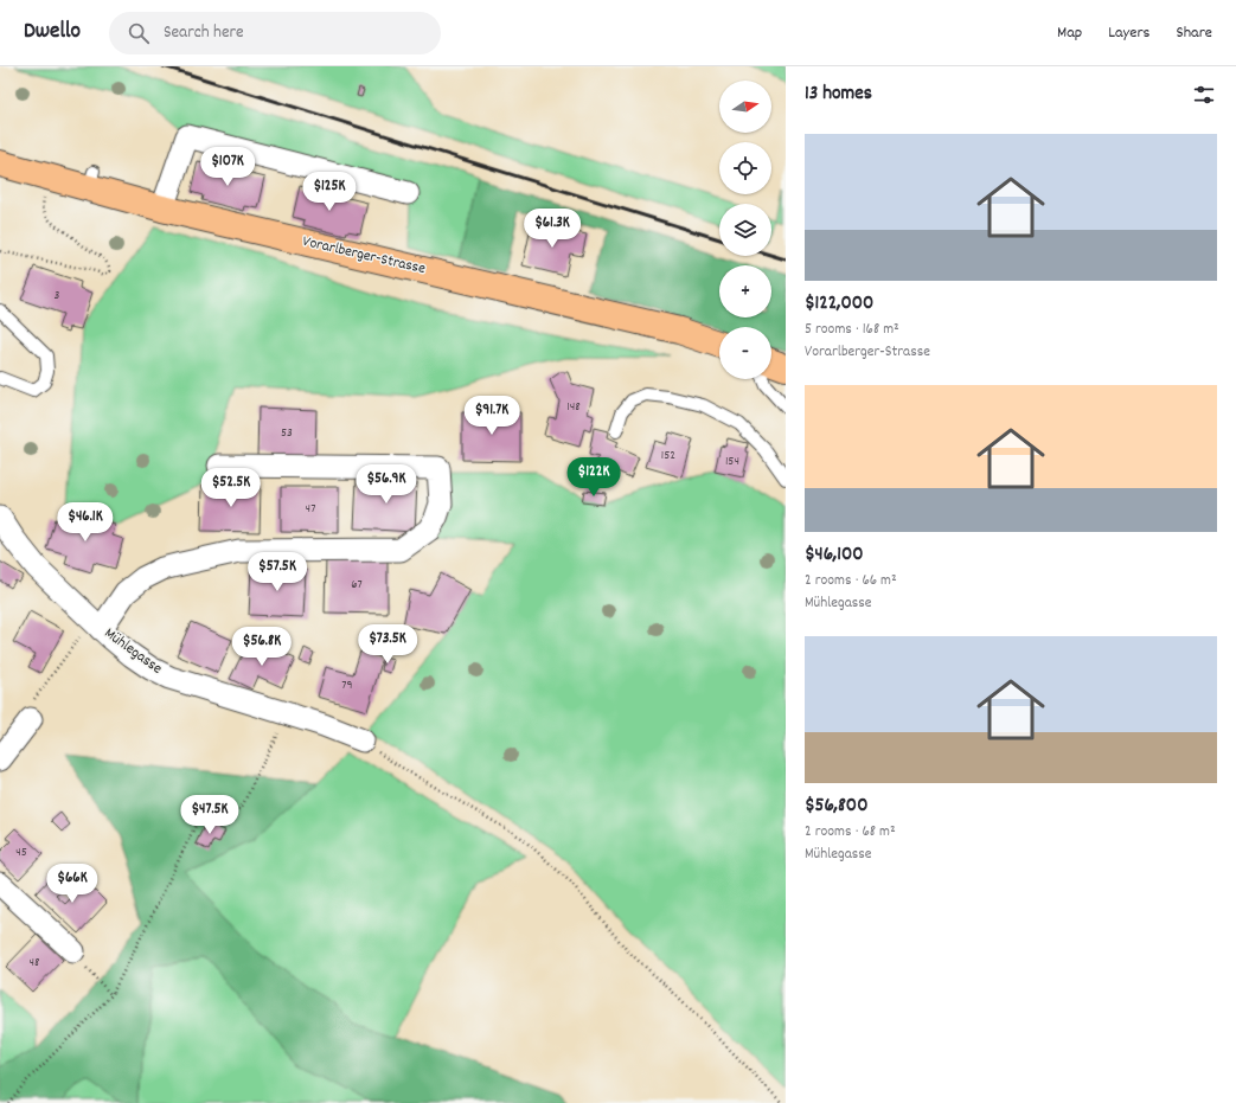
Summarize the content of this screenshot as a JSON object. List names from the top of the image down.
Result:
{
  "streets": {
    "main road": ["Vorarlberger-Strasse"],
    "street": ["Mühlegasse"]
  },
  "house_numbers": [
    "3",
    "148",
    "53",
    "152",
    "154",
    "47",
    "67",
    "79",
    "45",
    "48"
  ],
  "north": "right",
  "page": {
    "header": "Dwello",
    "search": "Search here",
    "nav": ["Map", "Layers", "Share"],
    "heading": "13 homes",
    "map_buttons": ["+", "−"],
    "list": [
      {
        "name": "$122,000",
        "note": "5 rooms · 168 m² · Vorarlberger-Strasse"
      },
      {
        "name": "$46,100",
        "note": "2 rooms · 66 m² · Mühlegasse"
      },
      {
        "name": "$56,800",
        "note": "2 rooms · 68 m² · Mühlegasse"
      }
    ],
    "price": [
      "$107K",
      "$125K",
      "$61.3K",
      "$91.7K",
      "$122K",
      "$56.9K",
      "$52.5K",
      "$46.1K",
      "$57.5K",
      "$73.5K",
      "$56.8K",
      "$47.5K",
      "$66K"
    ]
  }
}
